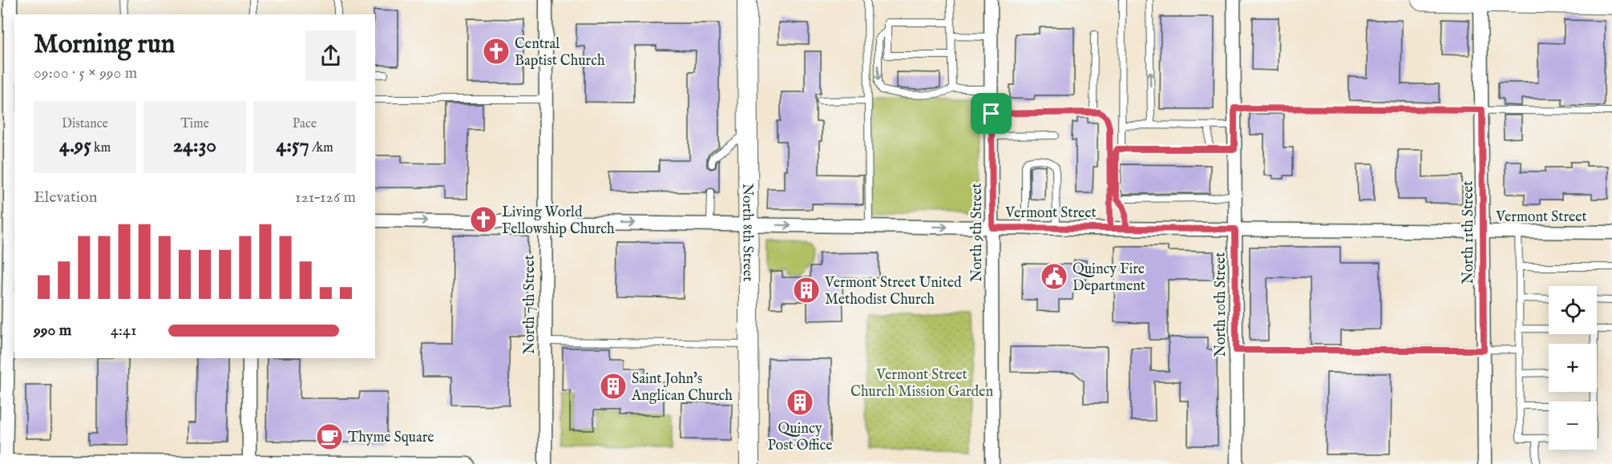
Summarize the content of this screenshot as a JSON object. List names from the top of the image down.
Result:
{
  "streets": {
    "street": [
      "Vermont Street",
      "North 8th Street",
      "North 9th Street",
      "North 11th Street",
      "North 7th Street",
      "North 10th Street"
    ]
  },
  "crossings": [
    ["Vermont Street", "North 8th Street"],
    ["Vermont Street", "North 9th Street"],
    ["Vermont Street", "North 11th Street"],
    ["Vermont Street", "North 7th Street"],
    ["Vermont Street", "North 10th Street"]
  ],
  "one_way": ["Vermont Street"],
  "parks": ["Vermont Street Church Mission Garden"],
  "places": {
    "church": ["Central Baptist Church", "Living World Fellowship Church"],
    "public building": ["Quincy Fire Department"],
    "building": ["Vermont Street United Methodist Church", "Saint John's Anglican Church", "Quincy Post Office"],
    "cafe": ["Thyme Square"]
  },
  "page": {
    "heading": ["Morning run", "09:00 · 5 × 990 m"],
    "stats": [
      ["Distance", "4.95 km"],
      ["Time", "24:30"],
      ["Pace", "4:57 /km"]
    ],
    "chart": ["Elevation", "121–126 m"],
    "map_buttons": ["+", "−"],
    "list": [
      {
        "name": "990 m",
        "note": "4:41"
      }
    ]
  }
}
